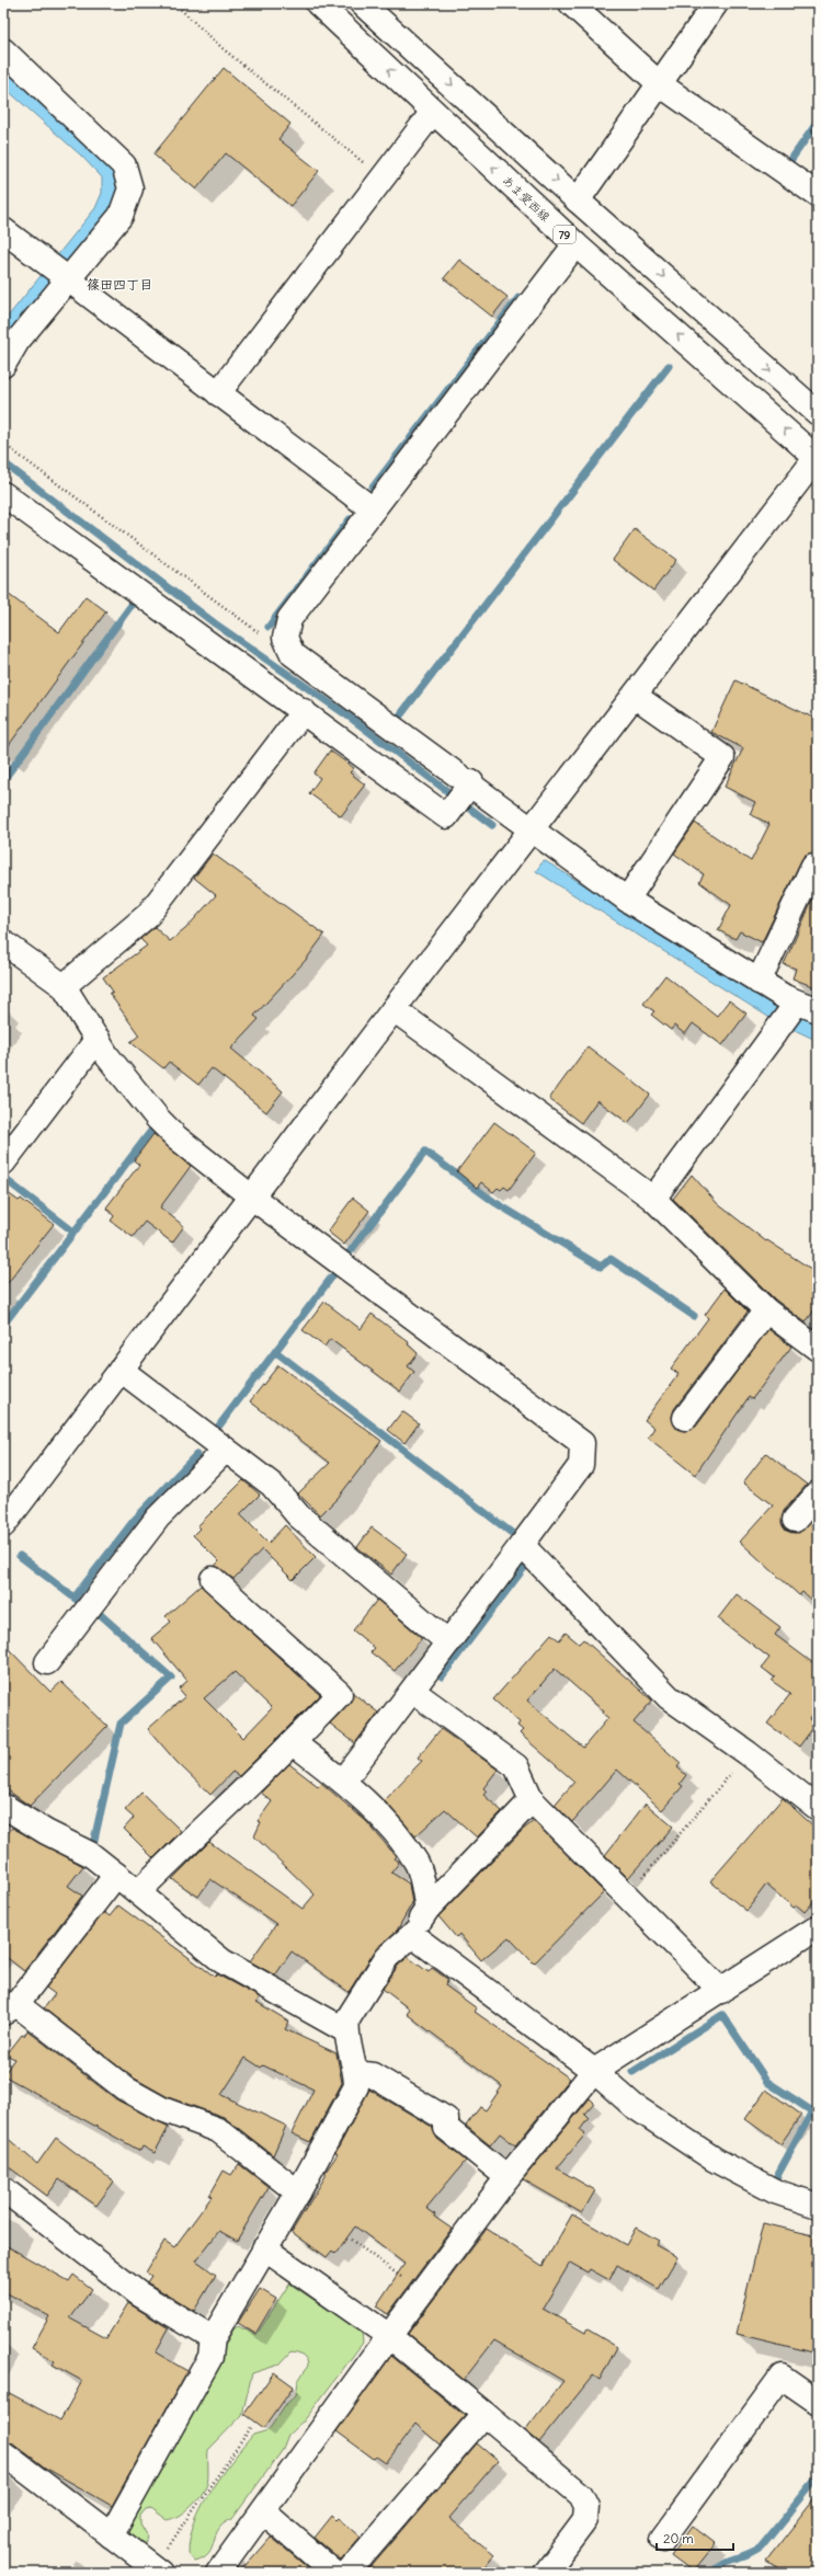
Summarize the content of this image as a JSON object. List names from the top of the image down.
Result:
{
  "streets": {
    "street": ["あま愛西線", "79"]
  },
  "districts": ["篠田四丁目"],
  "scale_bar": "20 m"
}
